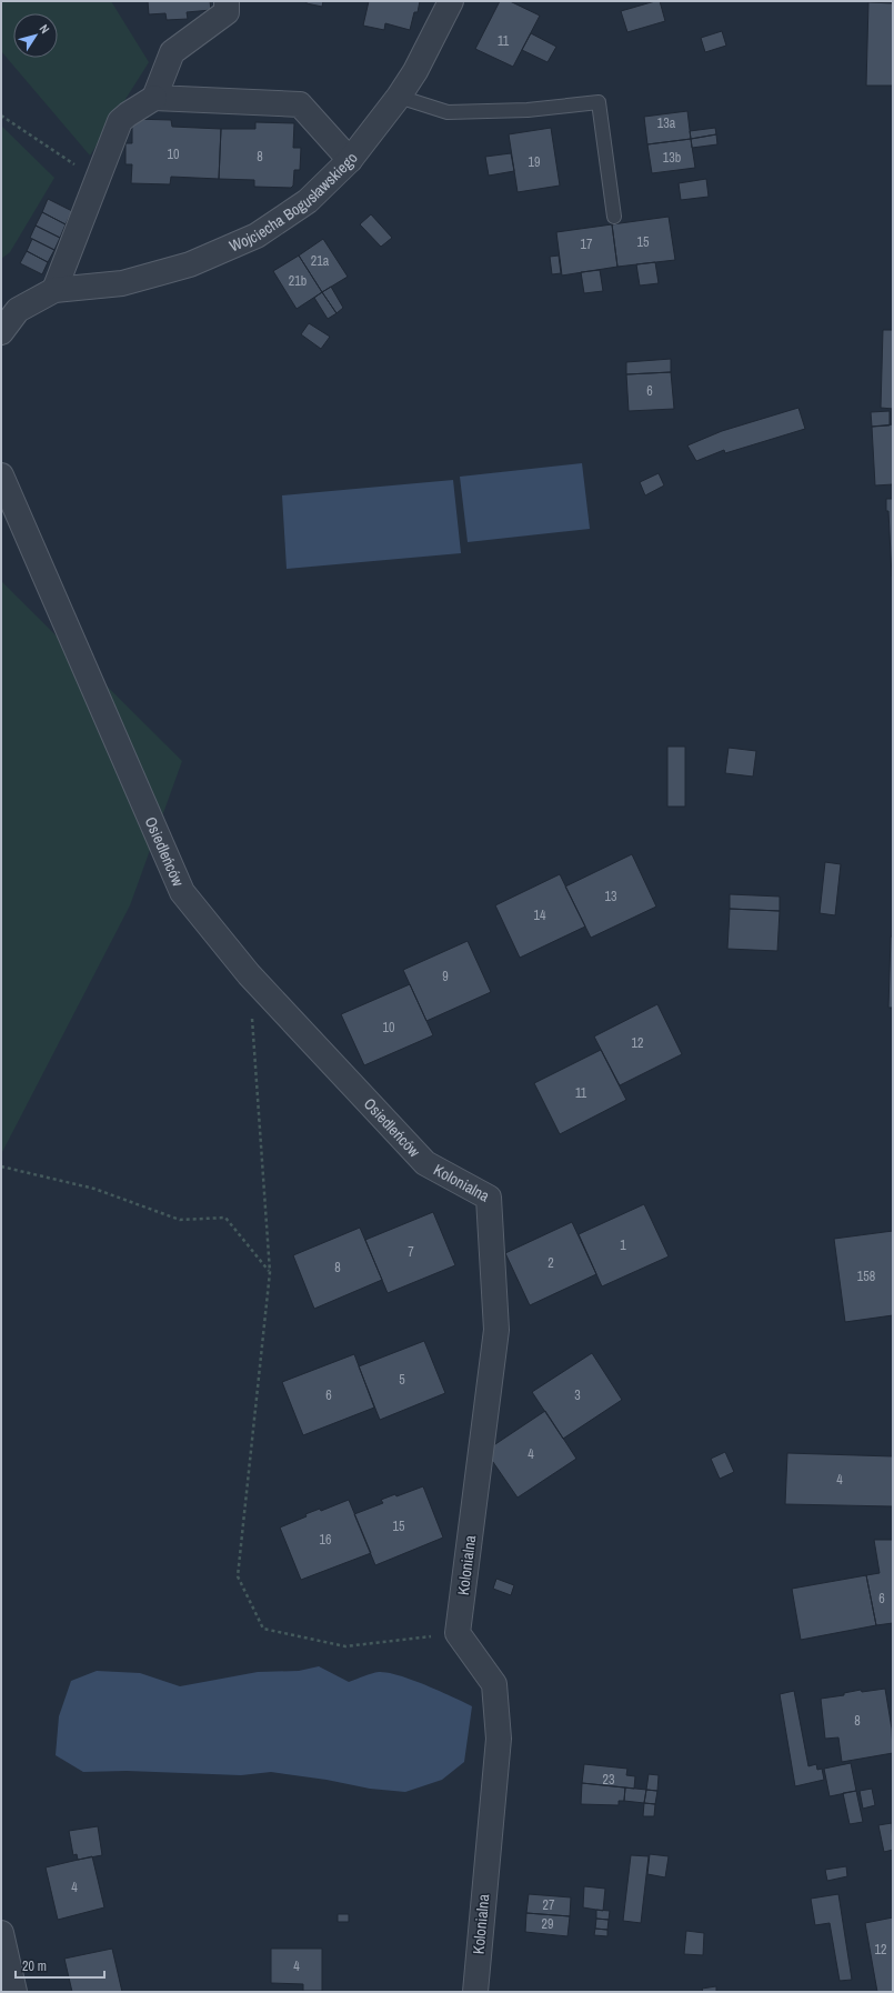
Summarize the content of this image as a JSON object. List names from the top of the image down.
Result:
{
  "streets": {
    "street": ["Wojciecha Bogusławskiego", "Osiedleńców", "Kolonialna"]
  },
  "crossings": [
    ["Osiedleńców", "Kolonialna"]
  ],
  "house_numbers": [
    "11",
    "13a",
    "10",
    "8",
    "13b",
    "19",
    "15",
    "17",
    "21a",
    "21b",
    "6",
    "13",
    "14",
    "9",
    "10",
    "12",
    "11",
    "1",
    "7",
    "2",
    "8",
    "158",
    "5",
    "6",
    "3",
    "4",
    "4",
    "15",
    "16",
    "6",
    "8",
    "23",
    "4",
    "27",
    "29",
    "12",
    "4"
  ],
  "scale_bar": "20 m",
  "north": "top right"
}
